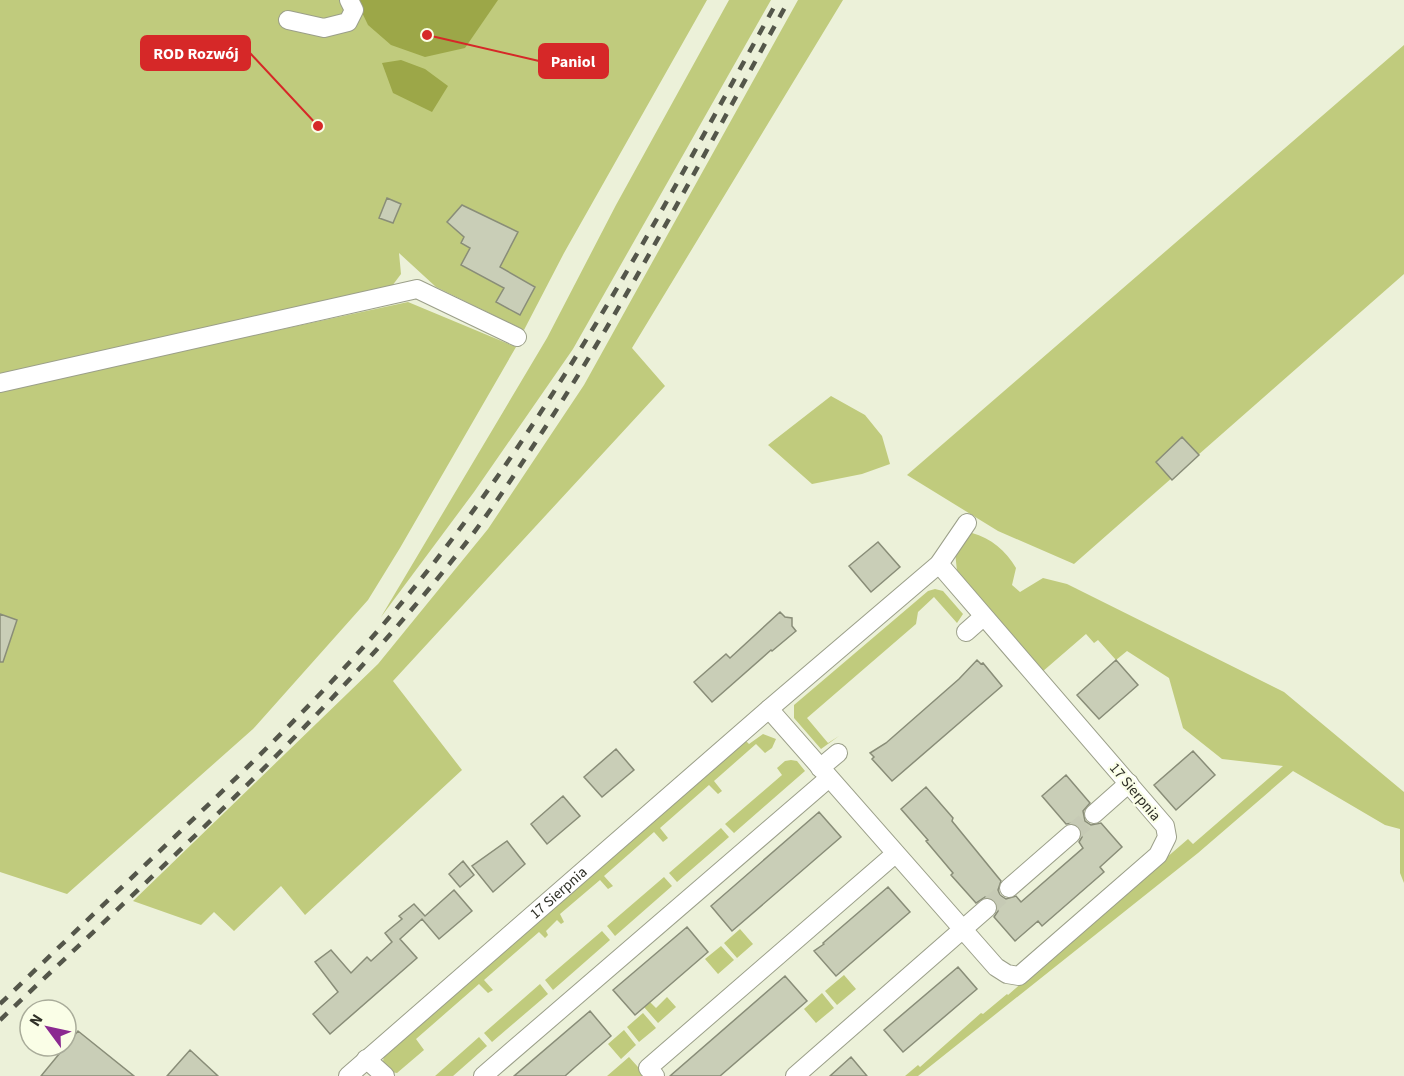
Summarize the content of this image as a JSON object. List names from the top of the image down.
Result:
{
  "streets": {
    "street": ["17 Sierpnia"]
  },
  "places": ["Paniol", "ROD Rozwój"],
  "north": "top left"
}
